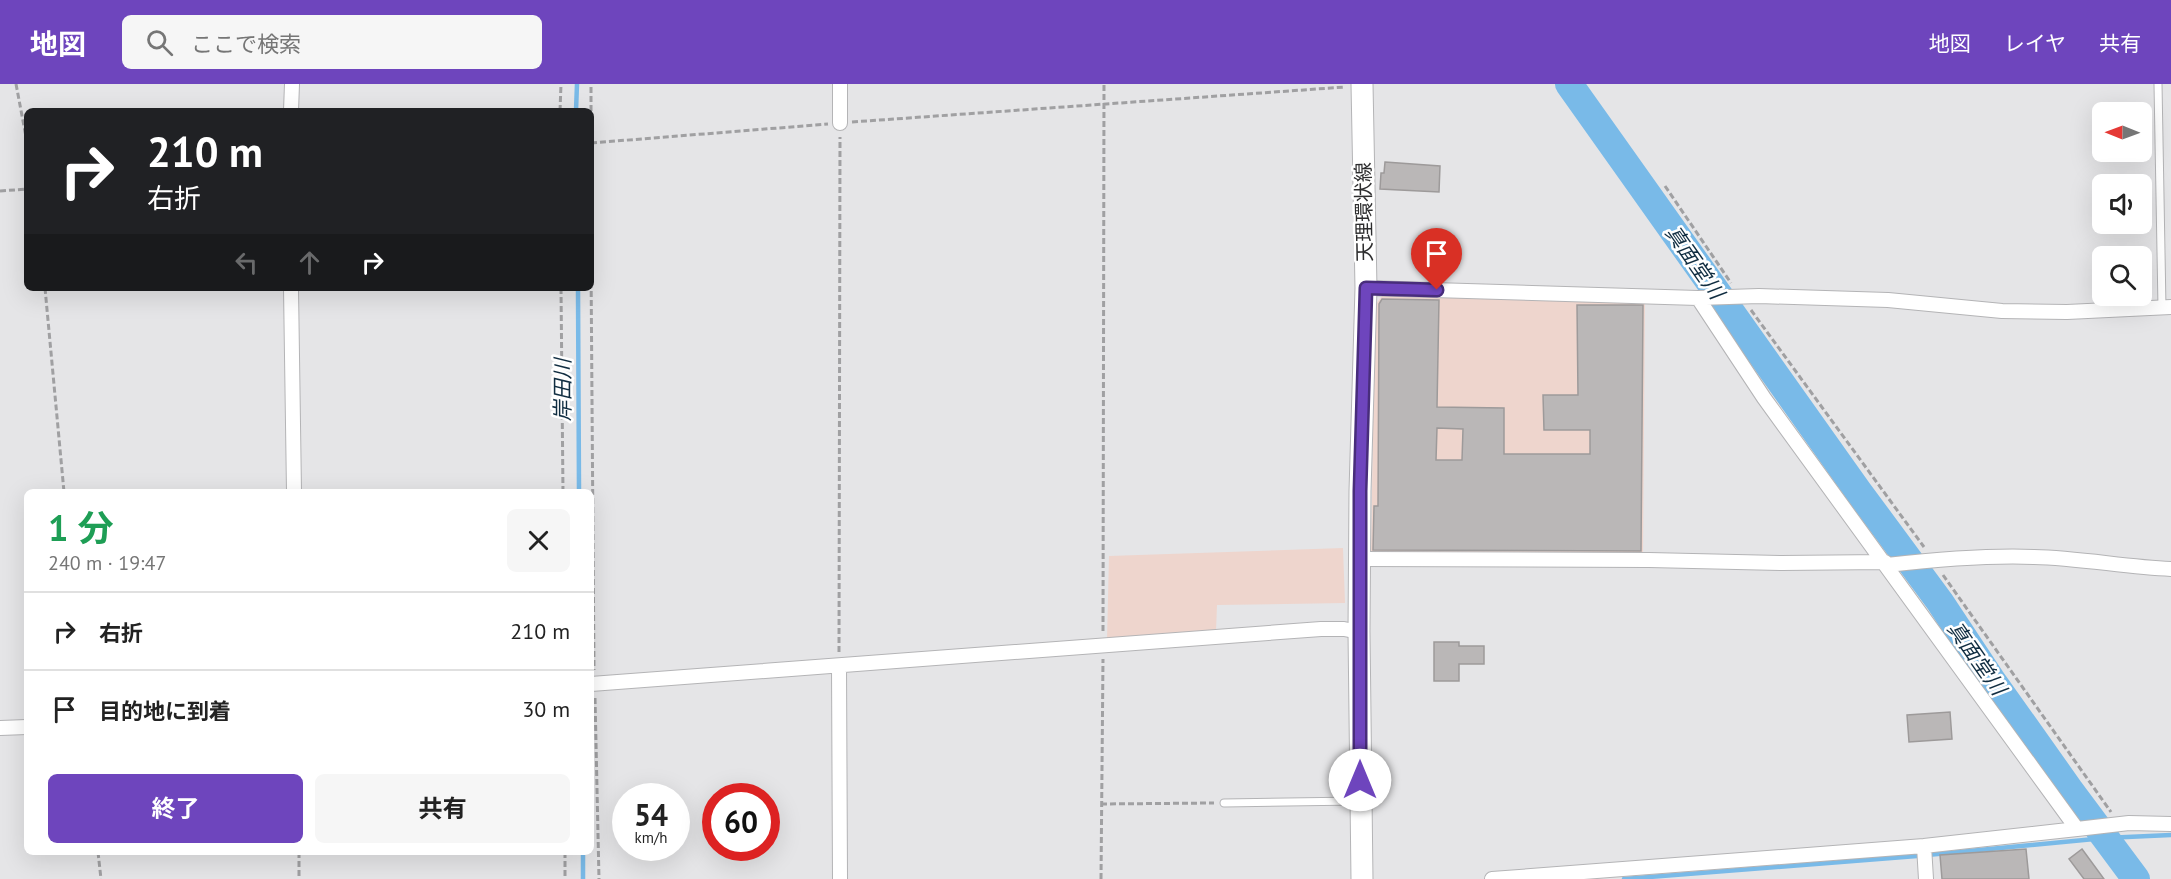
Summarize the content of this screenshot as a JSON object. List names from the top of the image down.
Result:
{
  "streets": {
    "main road": ["天理環状線"]
  },
  "water": ["真面堂川", "岸田川"],
  "north": "left",
  "page": {
    "header": "地図",
    "search": "ここで検索",
    "nav": ["地図", "レイヤ", "共有"],
    "turn": ["210 m", "右折"],
    "heading": ["1 分", "240 m · 19:47"],
    "list": [
      {
        "name": "右折",
        "value": "210 m"
      },
      {
        "name": "目的地に到着",
        "value": "30 m"
      }
    ],
    "buttons": ["終了", "共有"],
    "speed": "54 km/h",
    "limit": "60"
  }
}
